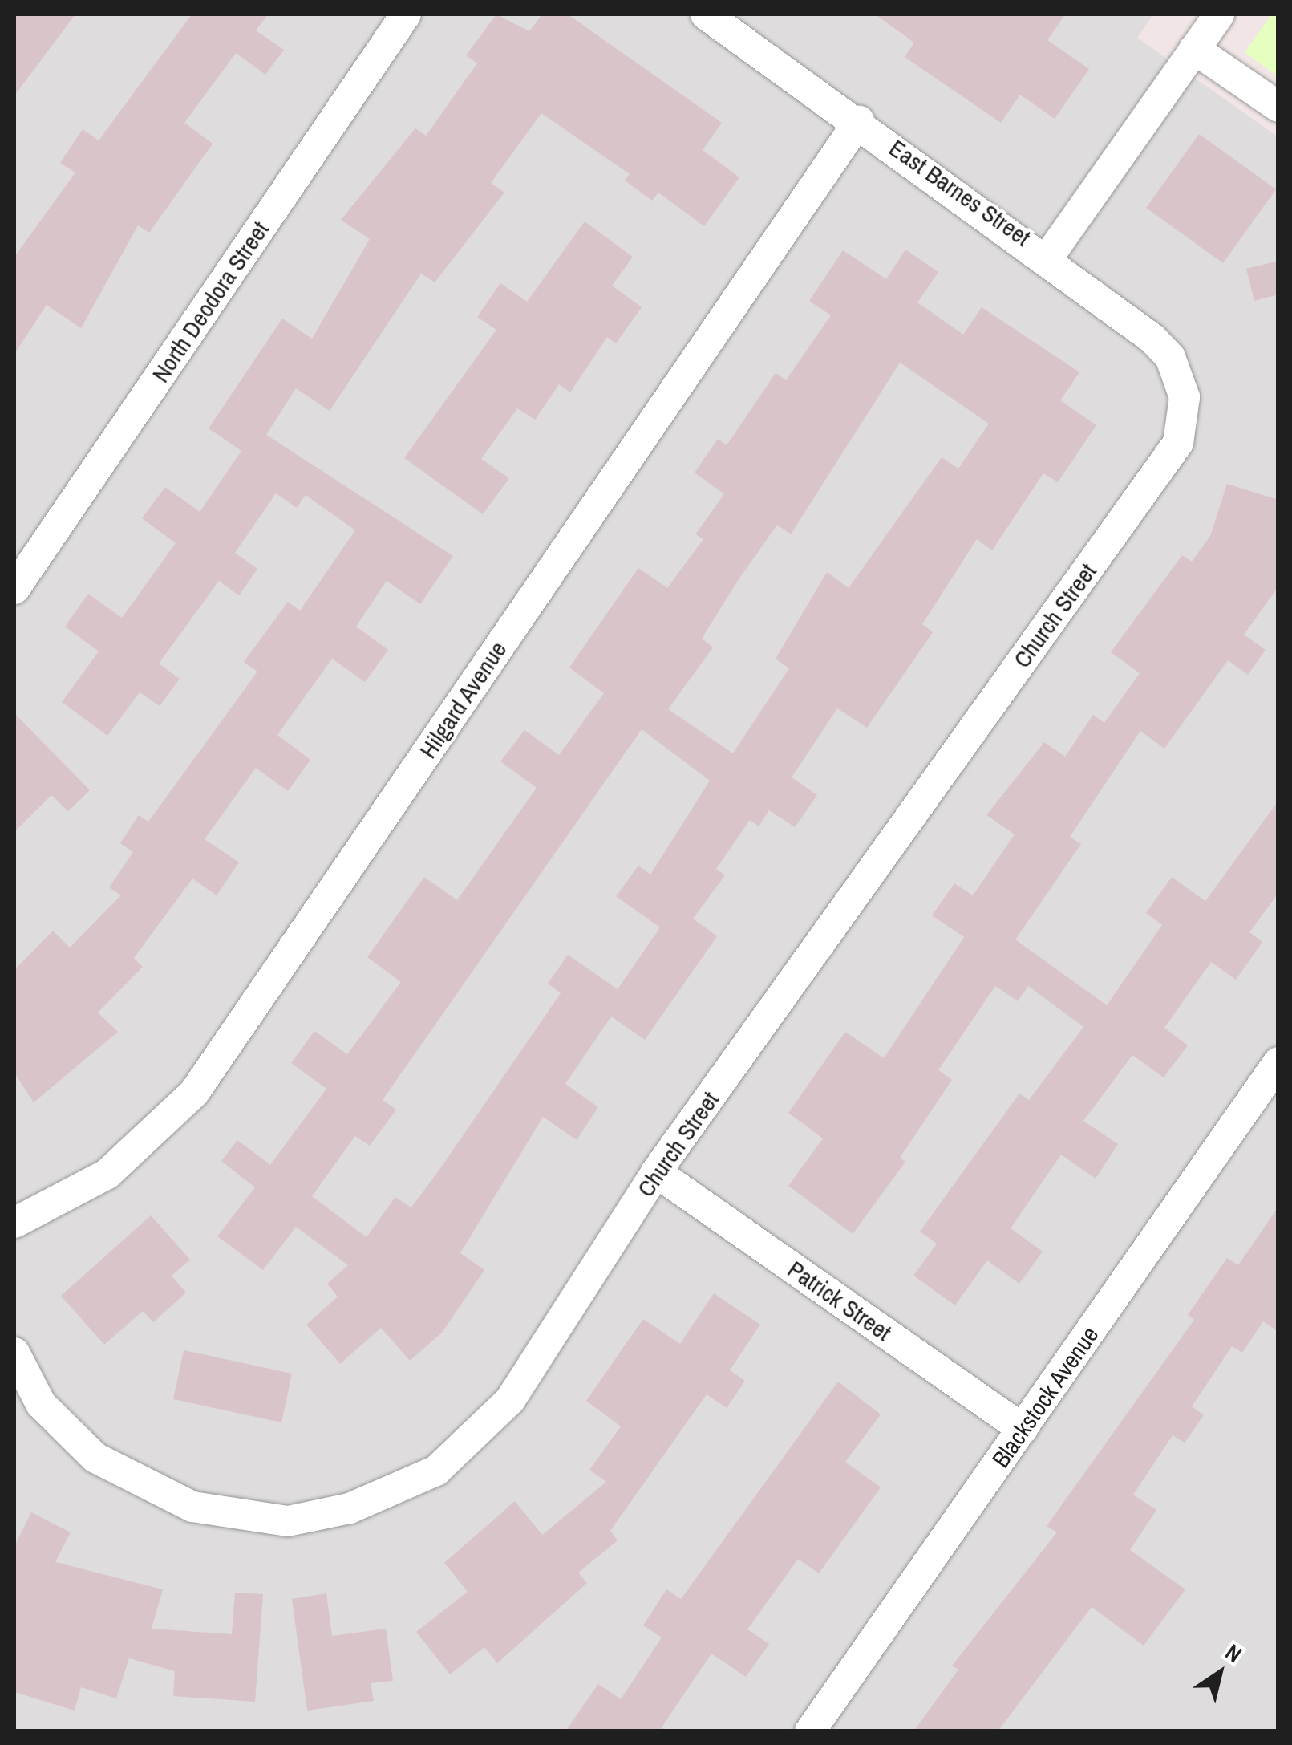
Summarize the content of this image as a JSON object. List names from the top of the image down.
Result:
{
  "streets": {
    "street": [
      "East Barnes Street",
      "North Deodora Street",
      "Church Street",
      "Hilgard Avenue",
      "Patrick Street",
      "Blackstock Avenue"
    ]
  },
  "crossings": [
    ["East Barnes Street", "Church Street"],
    ["East Barnes Street", "Hilgard Avenue"],
    ["Church Street", "Patrick Street"],
    ["Patrick Street", "Blackstock Avenue"]
  ],
  "north": "top right"
}
